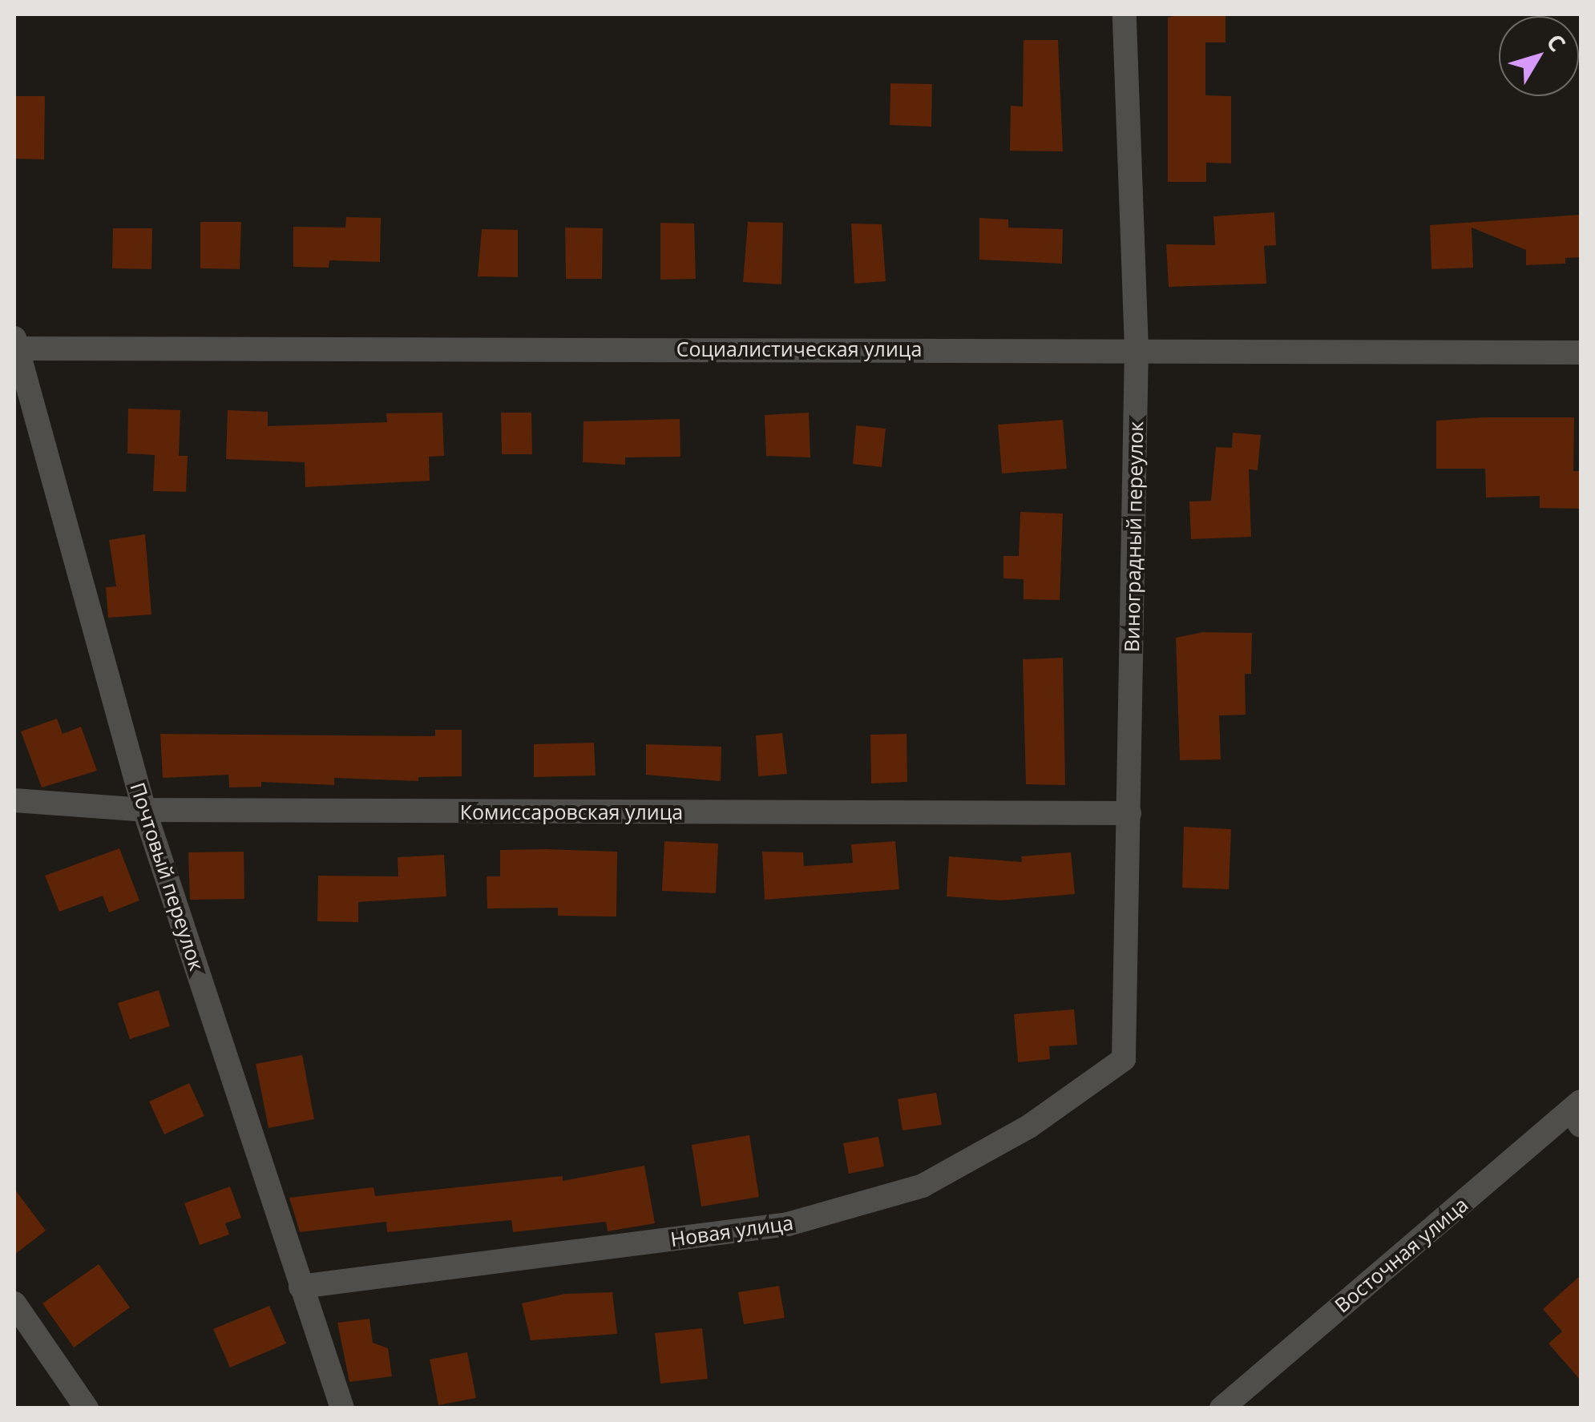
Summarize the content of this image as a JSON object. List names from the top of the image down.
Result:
{
  "streets": {
    "street": [
      "Социалистическая улица",
      "Виноградный переулок",
      "Комиссаровская улица",
      "Почтовый переулок",
      "Новая улица",
      "Восточная улица"
    ]
  },
  "crossings": [
    ["Социалистическая улица", "Виноградный переулок"],
    ["Социалистическая улица", "Почтовый переулок"],
    ["Виноградный переулок", "Комиссаровская улица"],
    ["Виноградный переулок", "Новая улица"],
    ["Комиссаровская улица", "Почтовый переулок"],
    ["Почтовый переулок", "Новая улица"]
  ],
  "north": "top right"
}
